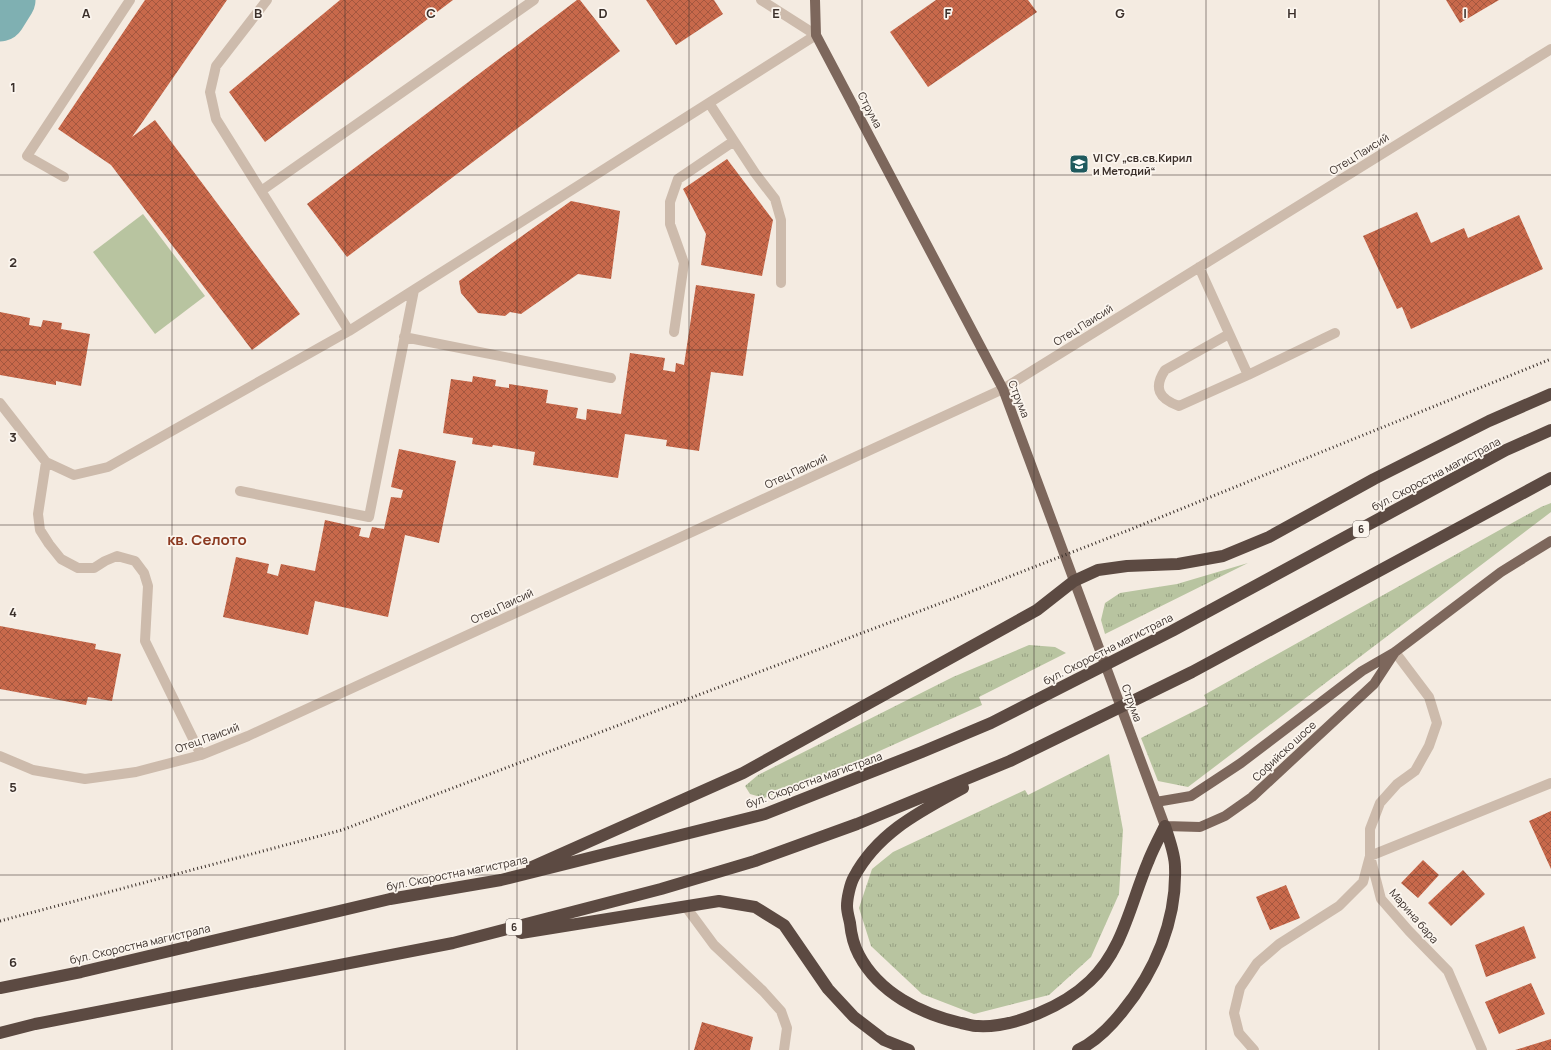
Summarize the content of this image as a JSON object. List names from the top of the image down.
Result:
{
  "streets": {
    "highway": ["бул. Скоростна магистрала", "6"],
    "main road": ["Струма", "Софийско шосе"],
    "street": ["Отец Паисий", "Марина бара"]
  },
  "crossings": [
    ["Струма", "Отец Паисий"],
    ["Струма", "Софийско шосе"],
    ["Софийско шосе", "Марина бара"]
  ],
  "districts": ["кв. Селото"],
  "places": {
    "school or university": ["VI СУ „св.св.Кирил и Методий“"]
  },
  "grid": {
    "columns": [
      "A",
      "B",
      "C",
      "D",
      "E",
      "F",
      "G",
      "H",
      "I"
    ],
    "rows": [
      "1",
      "2",
      "3",
      "4",
      "5",
      "6"
    ]
  }
}
